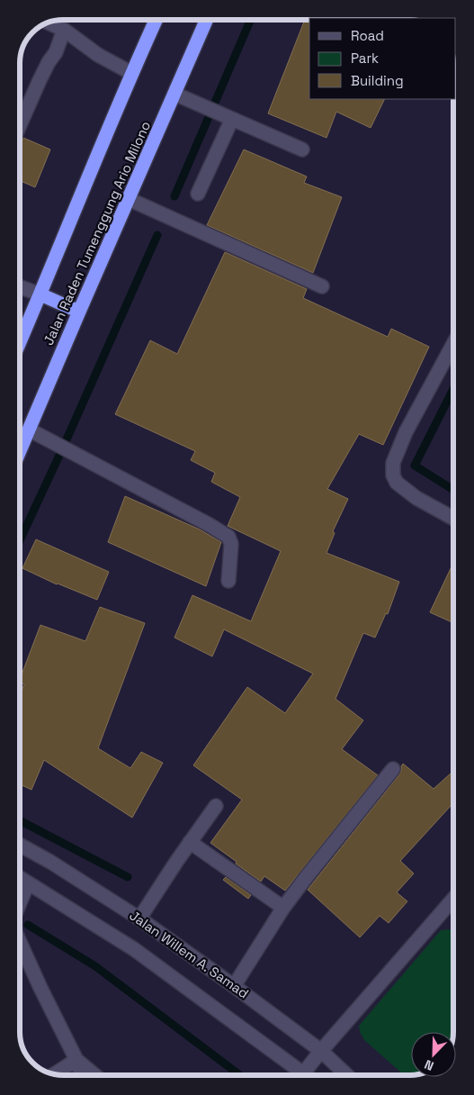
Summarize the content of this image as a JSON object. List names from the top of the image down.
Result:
{
  "streets": {
    "highway": ["Jalan Raden Tumenggung Ario Milono"],
    "main road": ["Jalan Willem A. Samad"]
  },
  "legend": ["Road", "Park", "Building"],
  "north": "bottom left"
}
